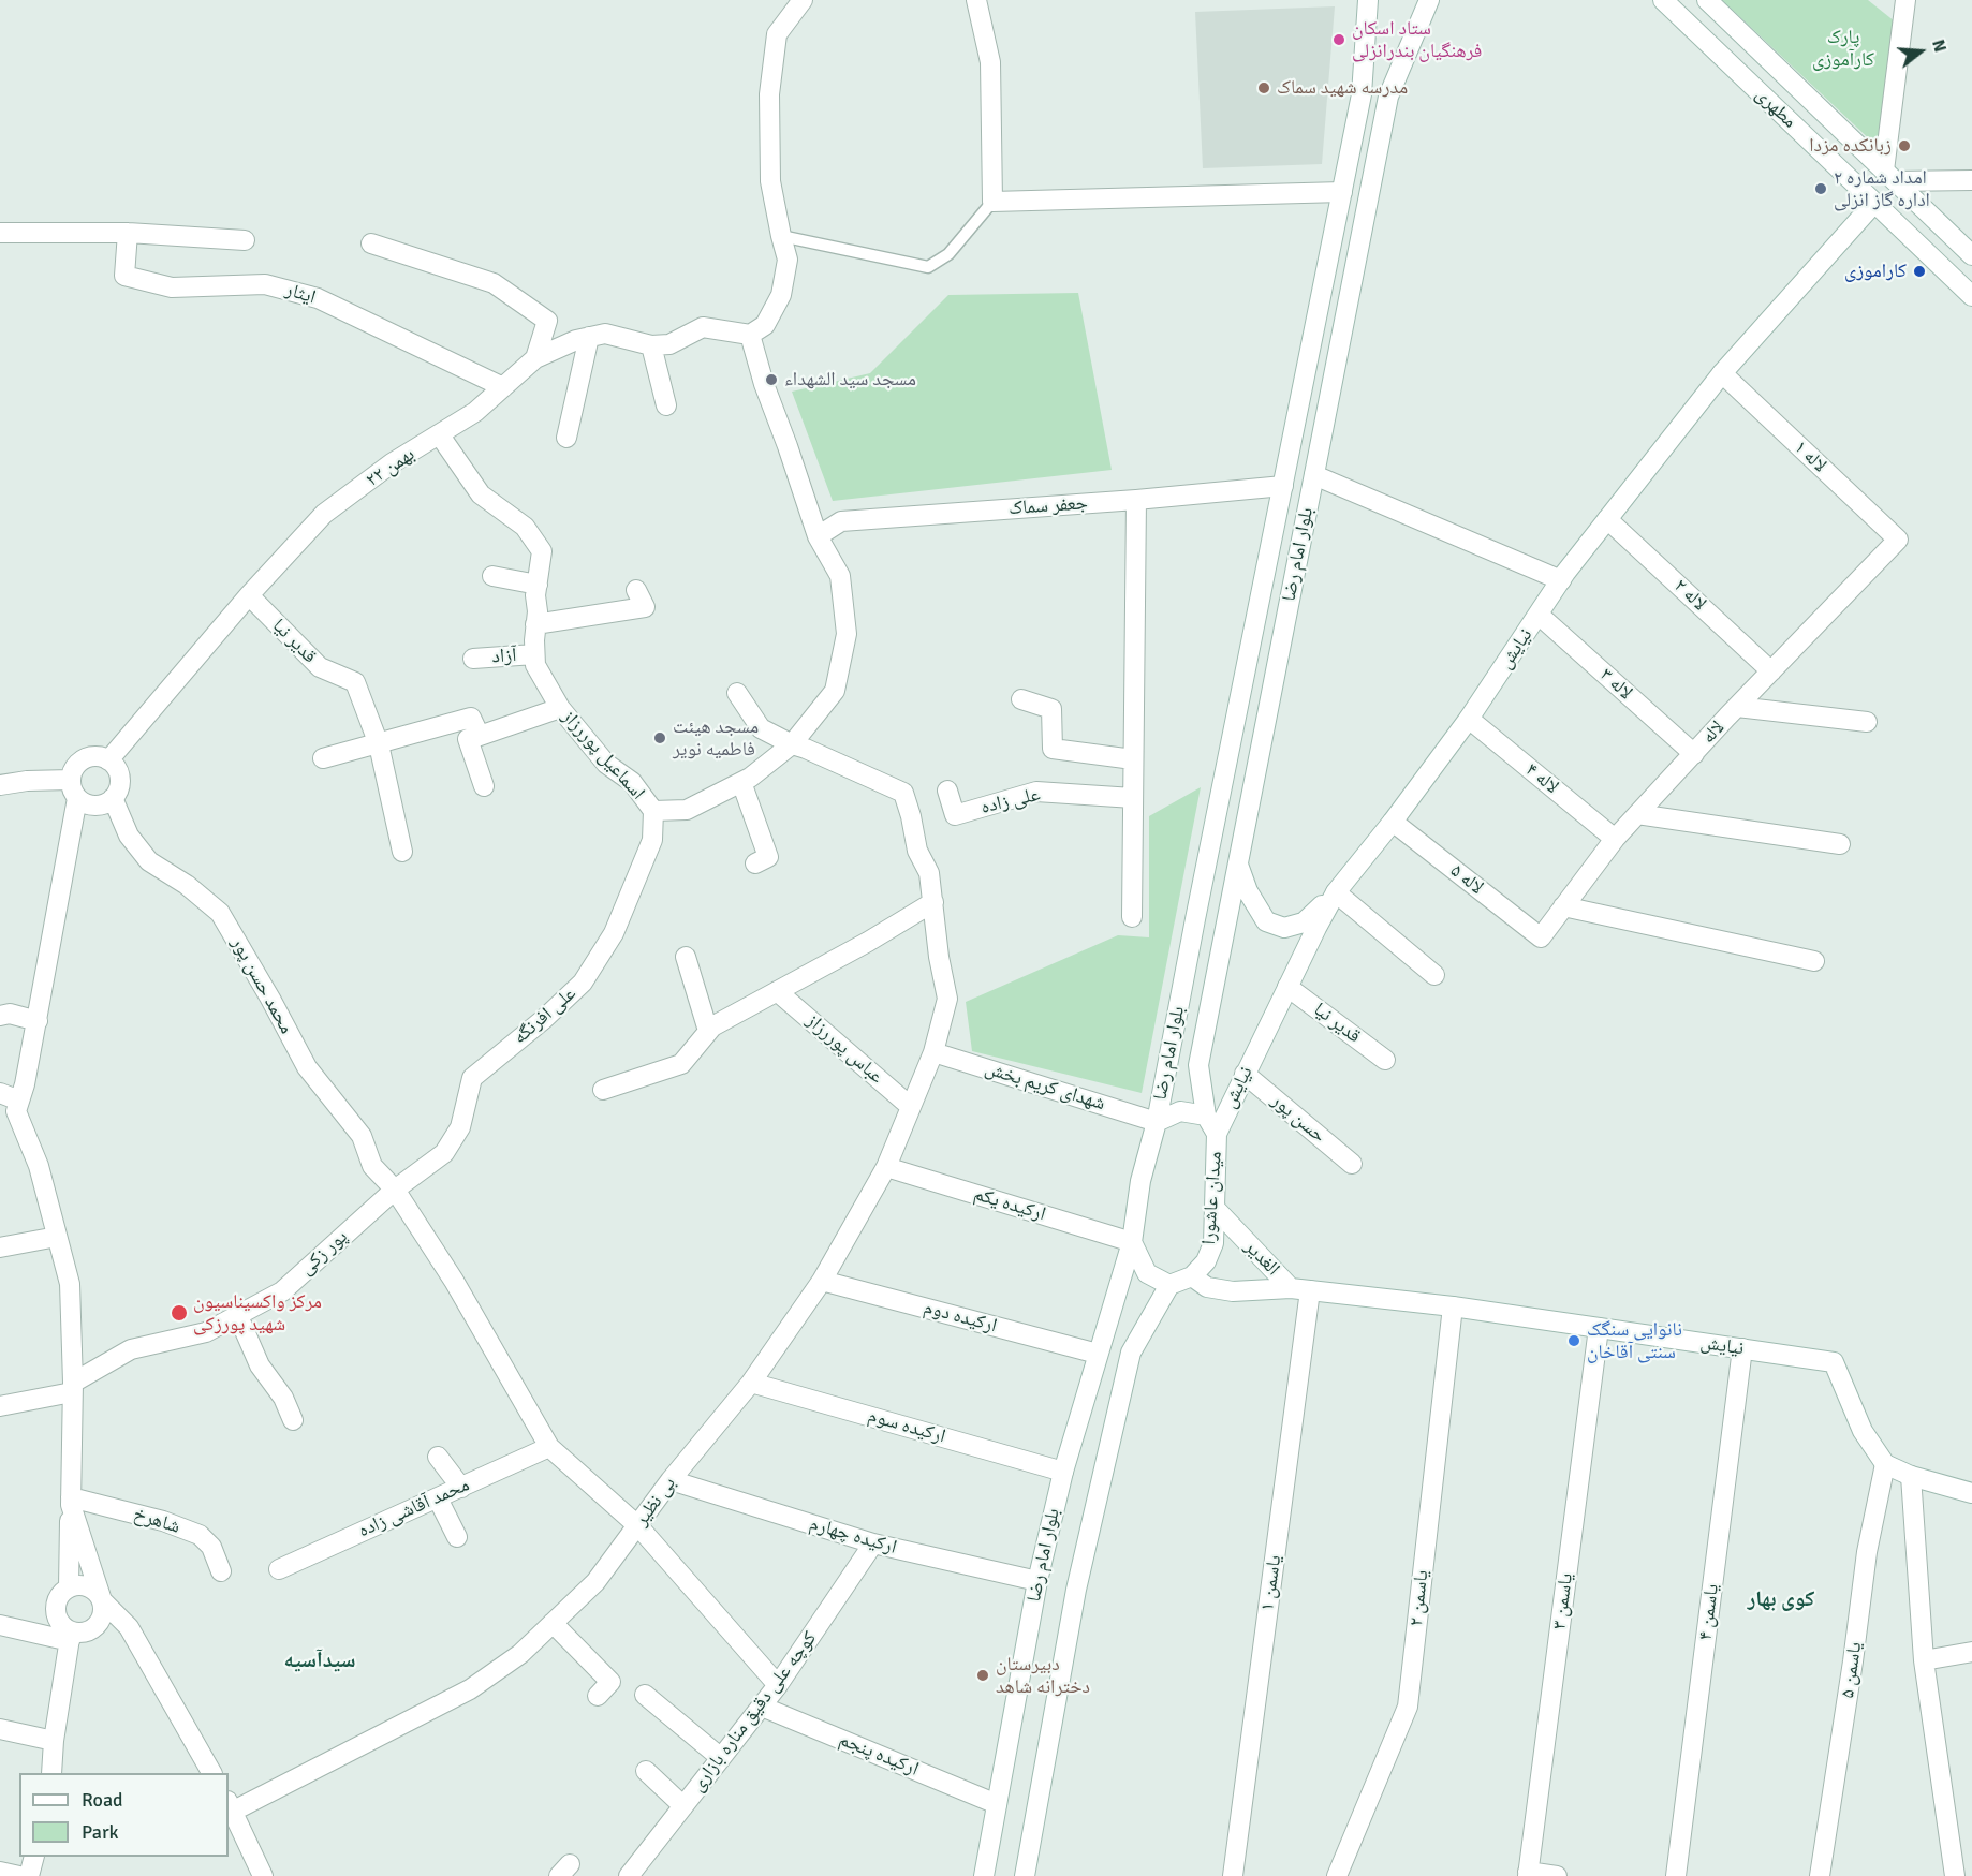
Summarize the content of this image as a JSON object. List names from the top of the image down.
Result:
{
  "streets": {
    "street": [
      "مطهری",
      "ایثار",
      "لاله ۱",
      "۲۲ بهمن",
      "جعفر سماک",
      "بلوار امام رضا",
      "لاله ۲",
      "قدیر نیا",
      "نیایش",
      "آزاد",
      "لاله ۳",
      "لاله",
      "اسماعیل پوررزاز",
      "لاله ۴",
      "علی زاده",
      "لاله ۵",
      "محمد حسن پور",
      "علی افرنگه",
      "عباس پوررزاز",
      "شهدای کریم بخش",
      "حسن پور",
      "میدان عاشورا",
      "ارکیده یکم",
      "پور زکی",
      "الغدیر",
      "ارکیده دوم",
      "ارکیده سوم",
      "بی نظیر",
      "محمد آقاشی زاده",
      "شاهرخ",
      "ارکیده چهارم",
      "یاسمن ۱",
      "یاسمن ۲",
      "یاسمن ۳",
      "یاسمن ۴",
      "یاسمن ۵",
      "کوچه علی دقیق مناره بازاری",
      "ارکیده پنجم"
    ]
  },
  "crossings": [
    ["مطهری", "نیایش"],
    ["ایثار", "۲۲ بهمن"],
    ["لاله ۱", "نیایش"],
    ["لاله ۱", "لاله"],
    ["۲۲ بهمن", "قدیر نیا"],
    ["۲۲ بهمن", "اسماعیل پوررزاز"],
    ["۲۲ بهمن", "محمد حسن پور"],
    ["جعفر سماک", "بلوار امام رضا"],
    ["بلوار امام رضا", "شهدای کریم بخش"],
    ["بلوار امام رضا", "میدان عاشورا"],
    ["بلوار امام رضا", "ارکیده یکم"],
    ["بلوار امام رضا", "ارکیده دوم"],
    ["بلوار امام رضا", "ارکیده سوم"],
    ["بلوار امام رضا", "ارکیده چهارم"],
    ["بلوار امام رضا", "ارکیده پنجم"],
    ["لاله ۲", "نیایش"],
    ["لاله ۲", "لاله"],
    ["قدیر نیا", "نیایش"],
    ["نیایش", "لاله ۳"],
    ["نیایش", "لاله ۴"],
    ["نیایش", "لاله ۵"],
    ["نیایش", "حسن پور"],
    ["نیایش", "میدان عاشورا"],
    ["نیایش", "الغدیر"],
    ["نیایش", "یاسمن ۱"],
    ["نیایش", "یاسمن ۲"],
    ["نیایش", "یاسمن ۳"],
    ["نیایش", "یاسمن ۴"],
    ["نیایش", "یاسمن ۵"],
    ["آزاد", "اسماعیل پوررزاز"],
    ["لاله ۳", "لاله"],
    ["لاله", "لاله ۴"],
    ["لاله", "لاله ۵"],
    ["اسماعیل پوررزاز", "علی افرنگه"],
    ["محمد حسن پور", "علی افرنگه"],
    ["محمد حسن پور", "پور زکی"],
    ["محمد حسن پور", "بی نظیر"],
    ["محمد حسن پور", "محمد آقاشی زاده"],
    ["محمد حسن پور", "کوچه علی دقیق مناره بازاری"],
    ["علی افرنگه", "پور زکی"],
    ["عباس پوررزاز", "بی نظیر"],
    ["شهدای کریم بخش", "بی نظیر"],
    ["میدان عاشورا", "الغدیر"],
    ["ارکیده یکم", "بی نظیر"],
    ["الغدیر", "یاسمن ۱"],
    ["ارکیده دوم", "بی نظیر"],
    ["ارکیده سوم", "بی نظیر"],
    ["بی نظیر", "ارکیده چهارم"],
    ["ارکیده چهارم", "کوچه علی دقیق مناره بازاری"],
    ["کوچه علی دقیق مناره بازاری", "ارکیده پنجم"]
  ],
  "districts": ["کوی بهار", "سیدآسیه"],
  "parks": ["پارک کارآموزی"],
  "places": [
    "ستاد اسکان فرهنگیان بندرانزلی",
    "مدرسه شهید سماک",
    "زبانکده مزدا",
    "امداد شماره ۲ اداره گاز انزلی",
    "کاراموزی",
    "مسجد سید الشهداء",
    "مسجد هیئت فاطمیه نویر",
    "مرکز واکسیناسیون شهید پورزکی",
    "نانوایی سنگک سنتی آقاخان",
    "دبیرستان دخترانه شاهد"
  ],
  "legend": ["Road", "Park"],
  "north": "right"
}
